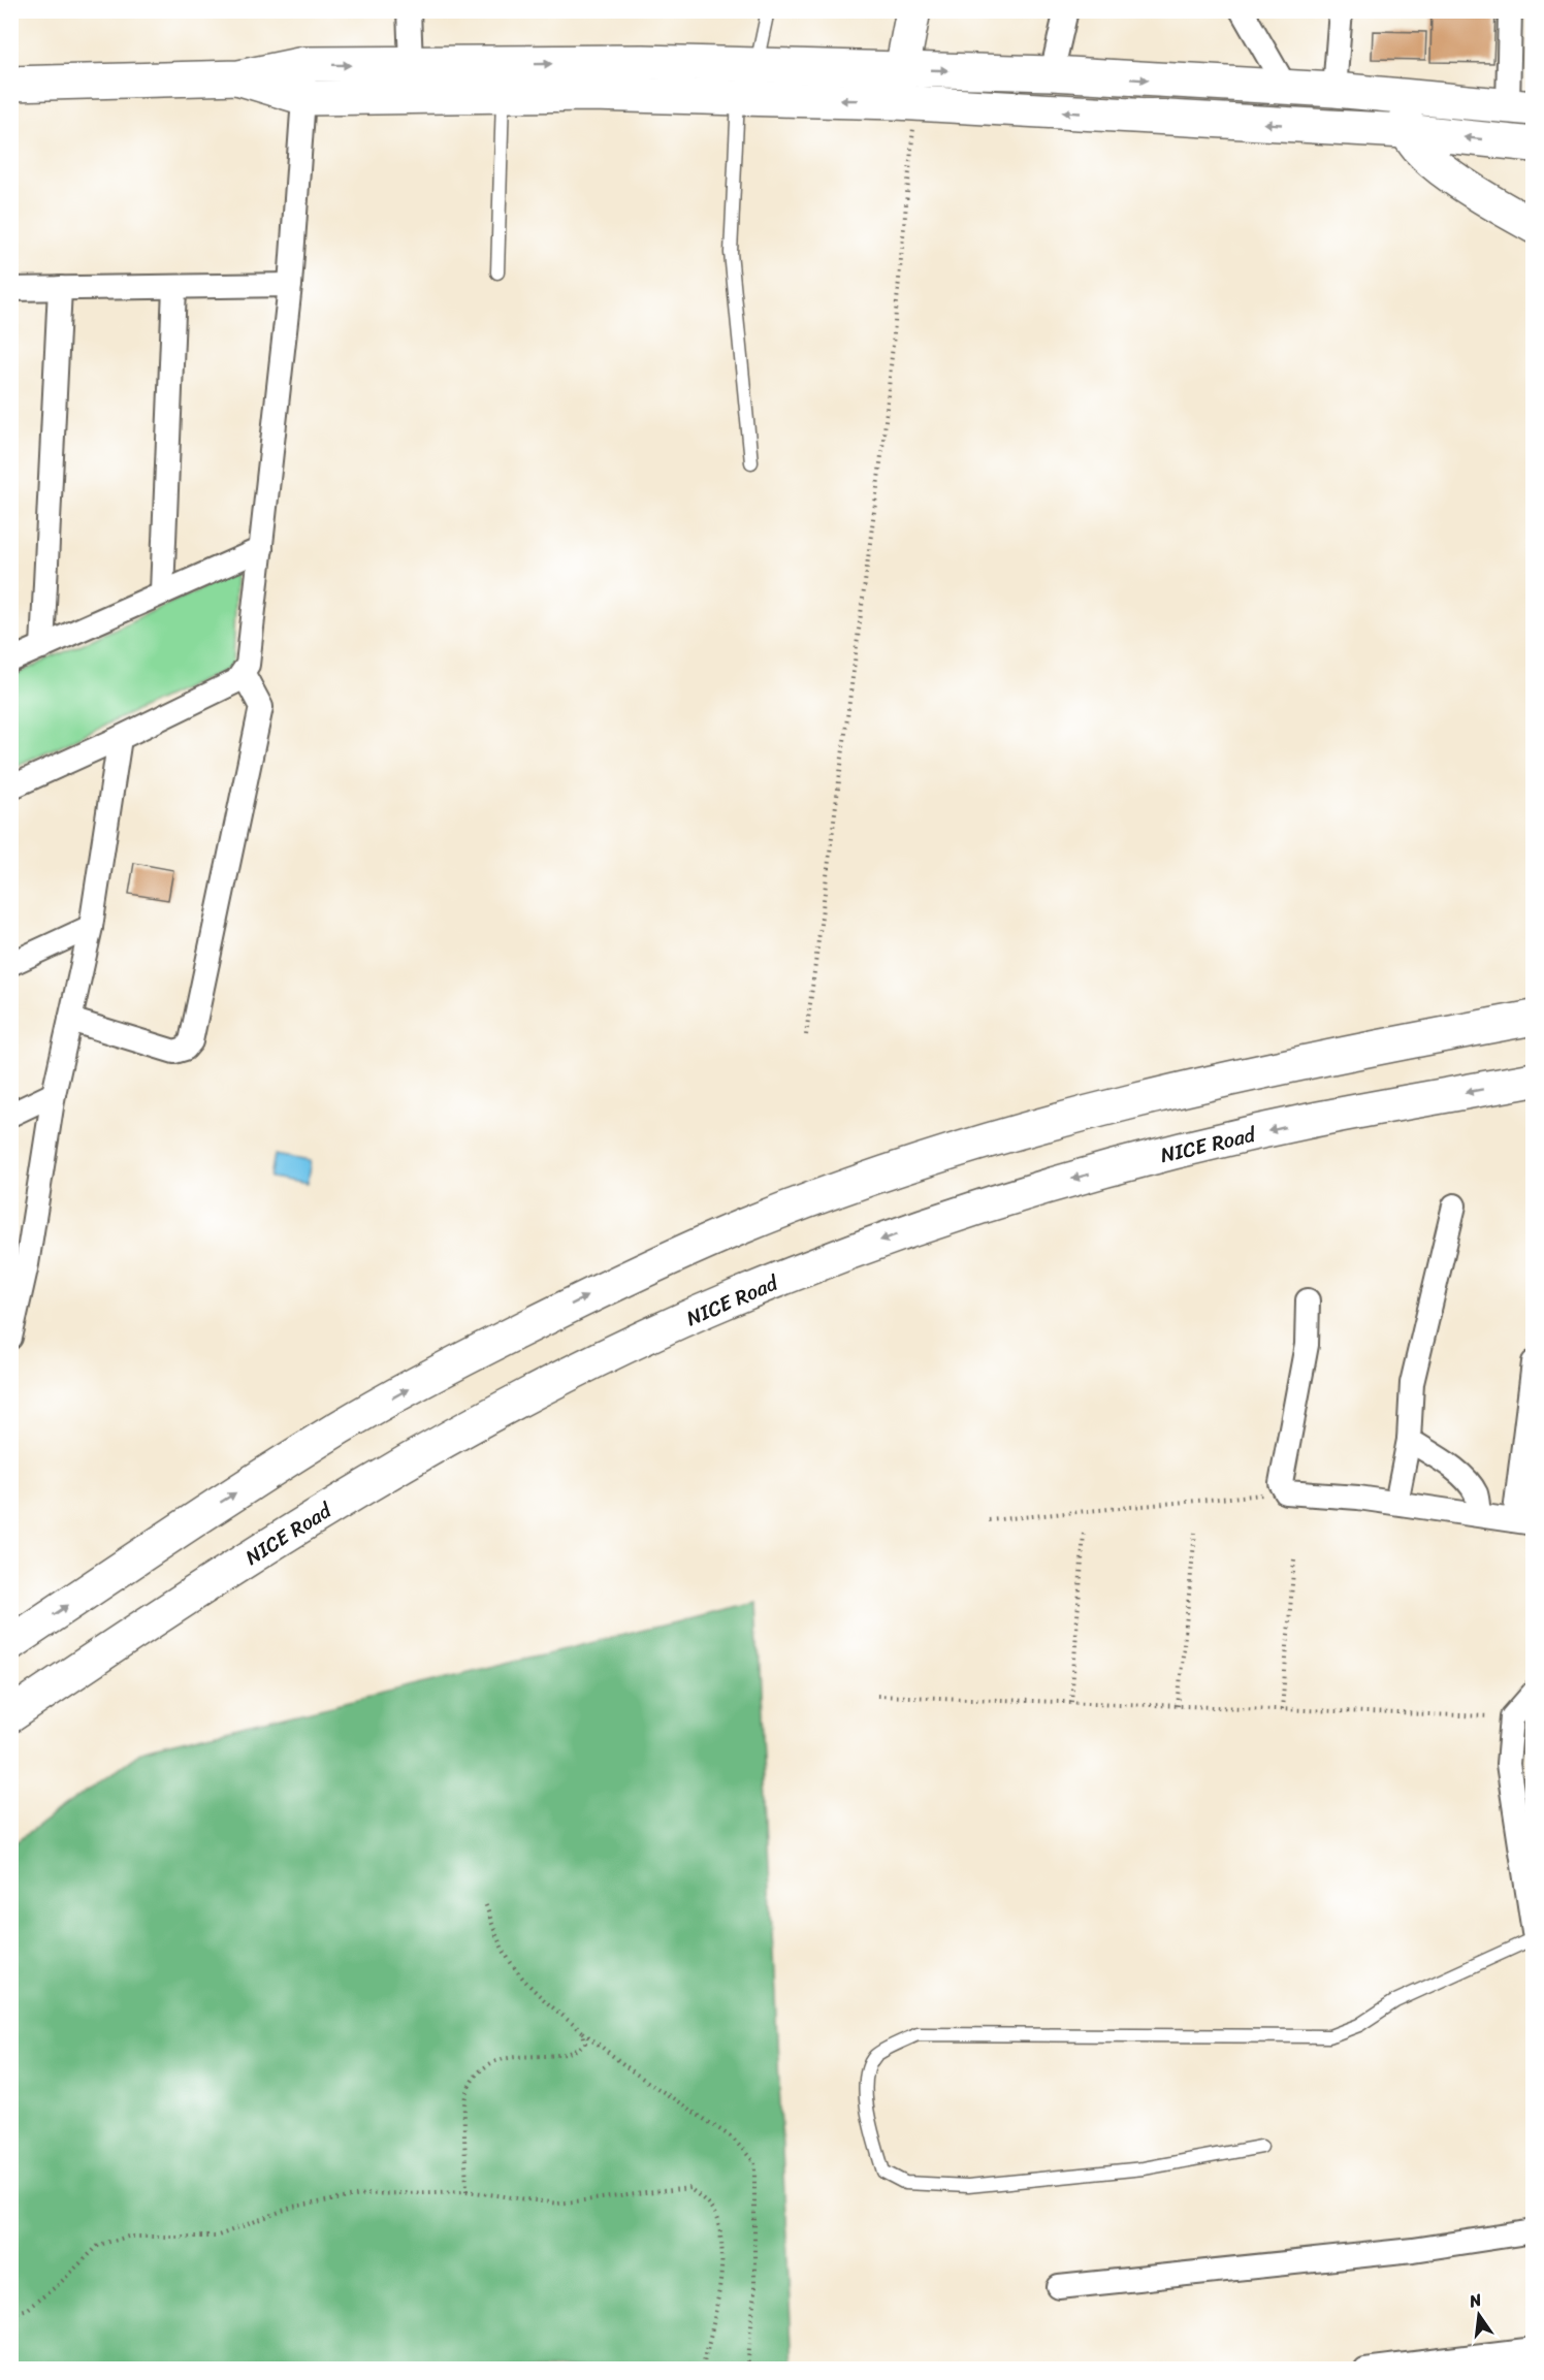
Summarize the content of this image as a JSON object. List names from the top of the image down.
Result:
{
  "streets": {
    "main road": ["NICE Road"]
  },
  "north": "top"
}
